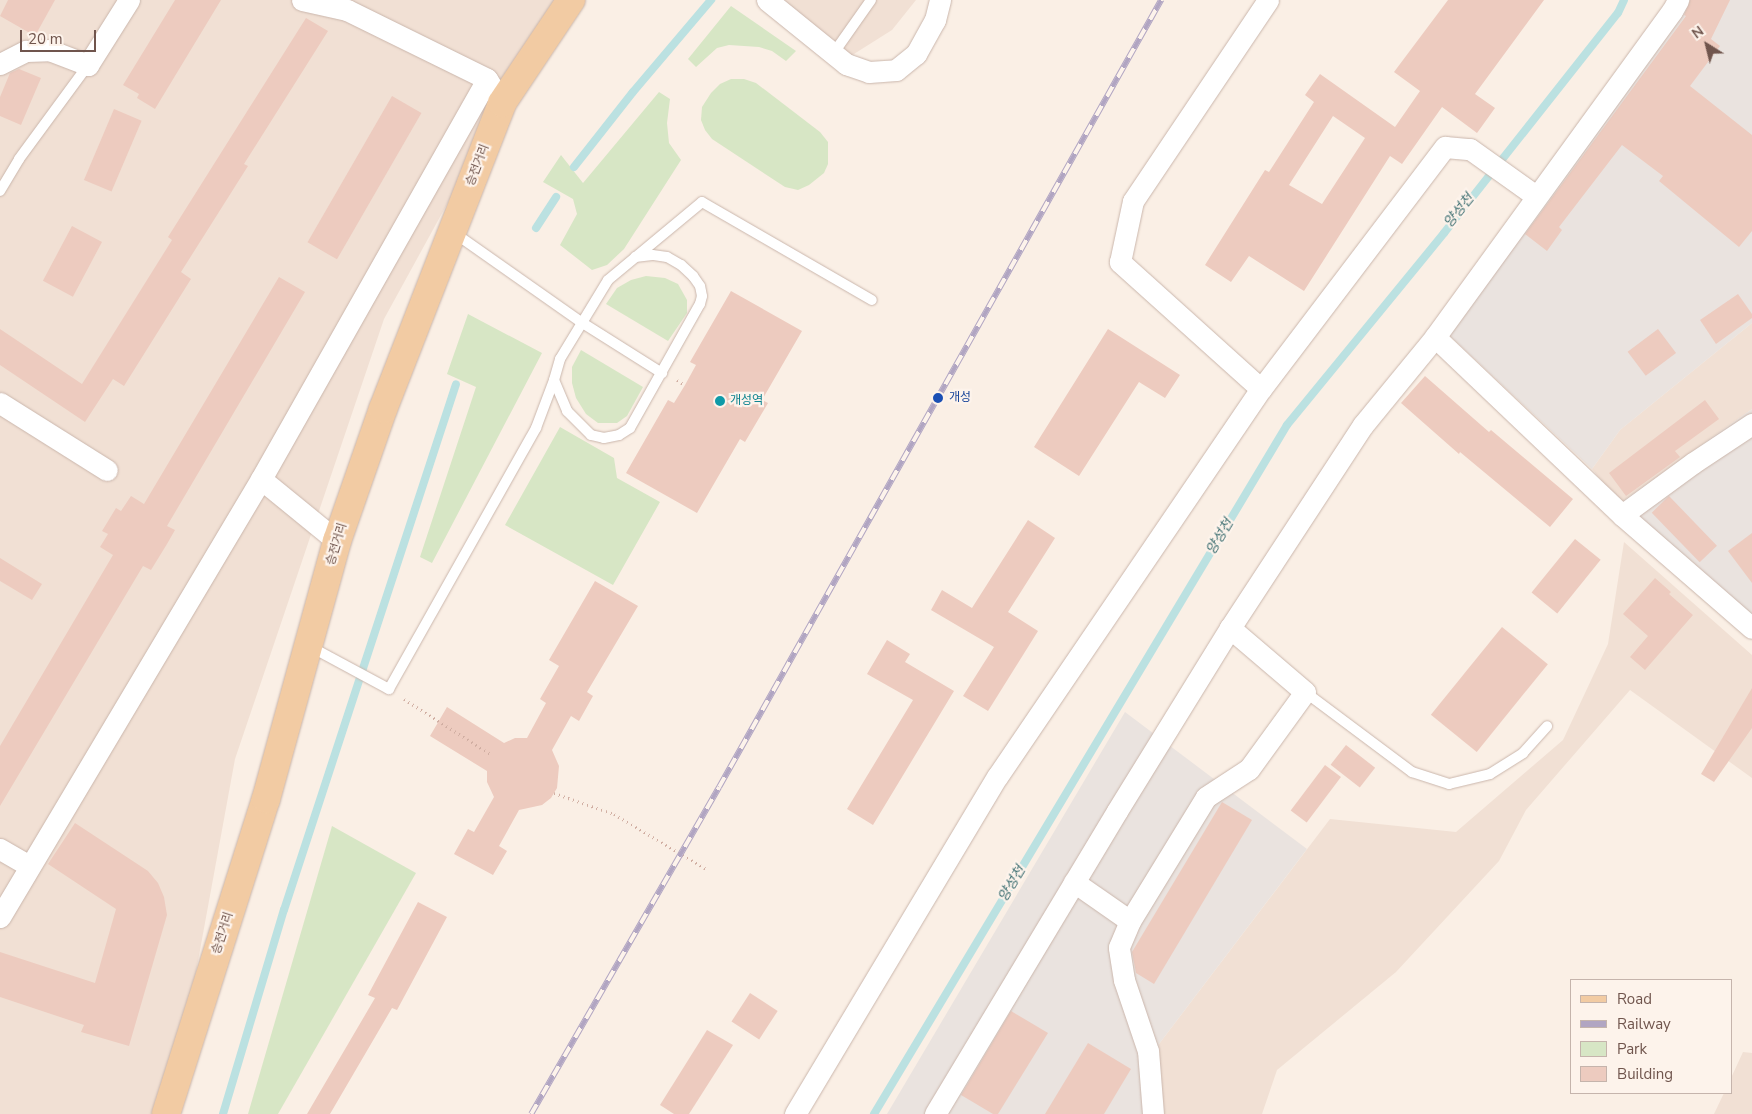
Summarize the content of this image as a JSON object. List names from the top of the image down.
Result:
{
  "streets": {
    "main road": ["승전거리"]
  },
  "water": ["양성천"],
  "places": ["개성", "개성역"],
  "legend": [
    "Road",
    "Railway",
    "Park",
    "Building"
  ],
  "scale_bar": "20 m",
  "north": "top left"
}
